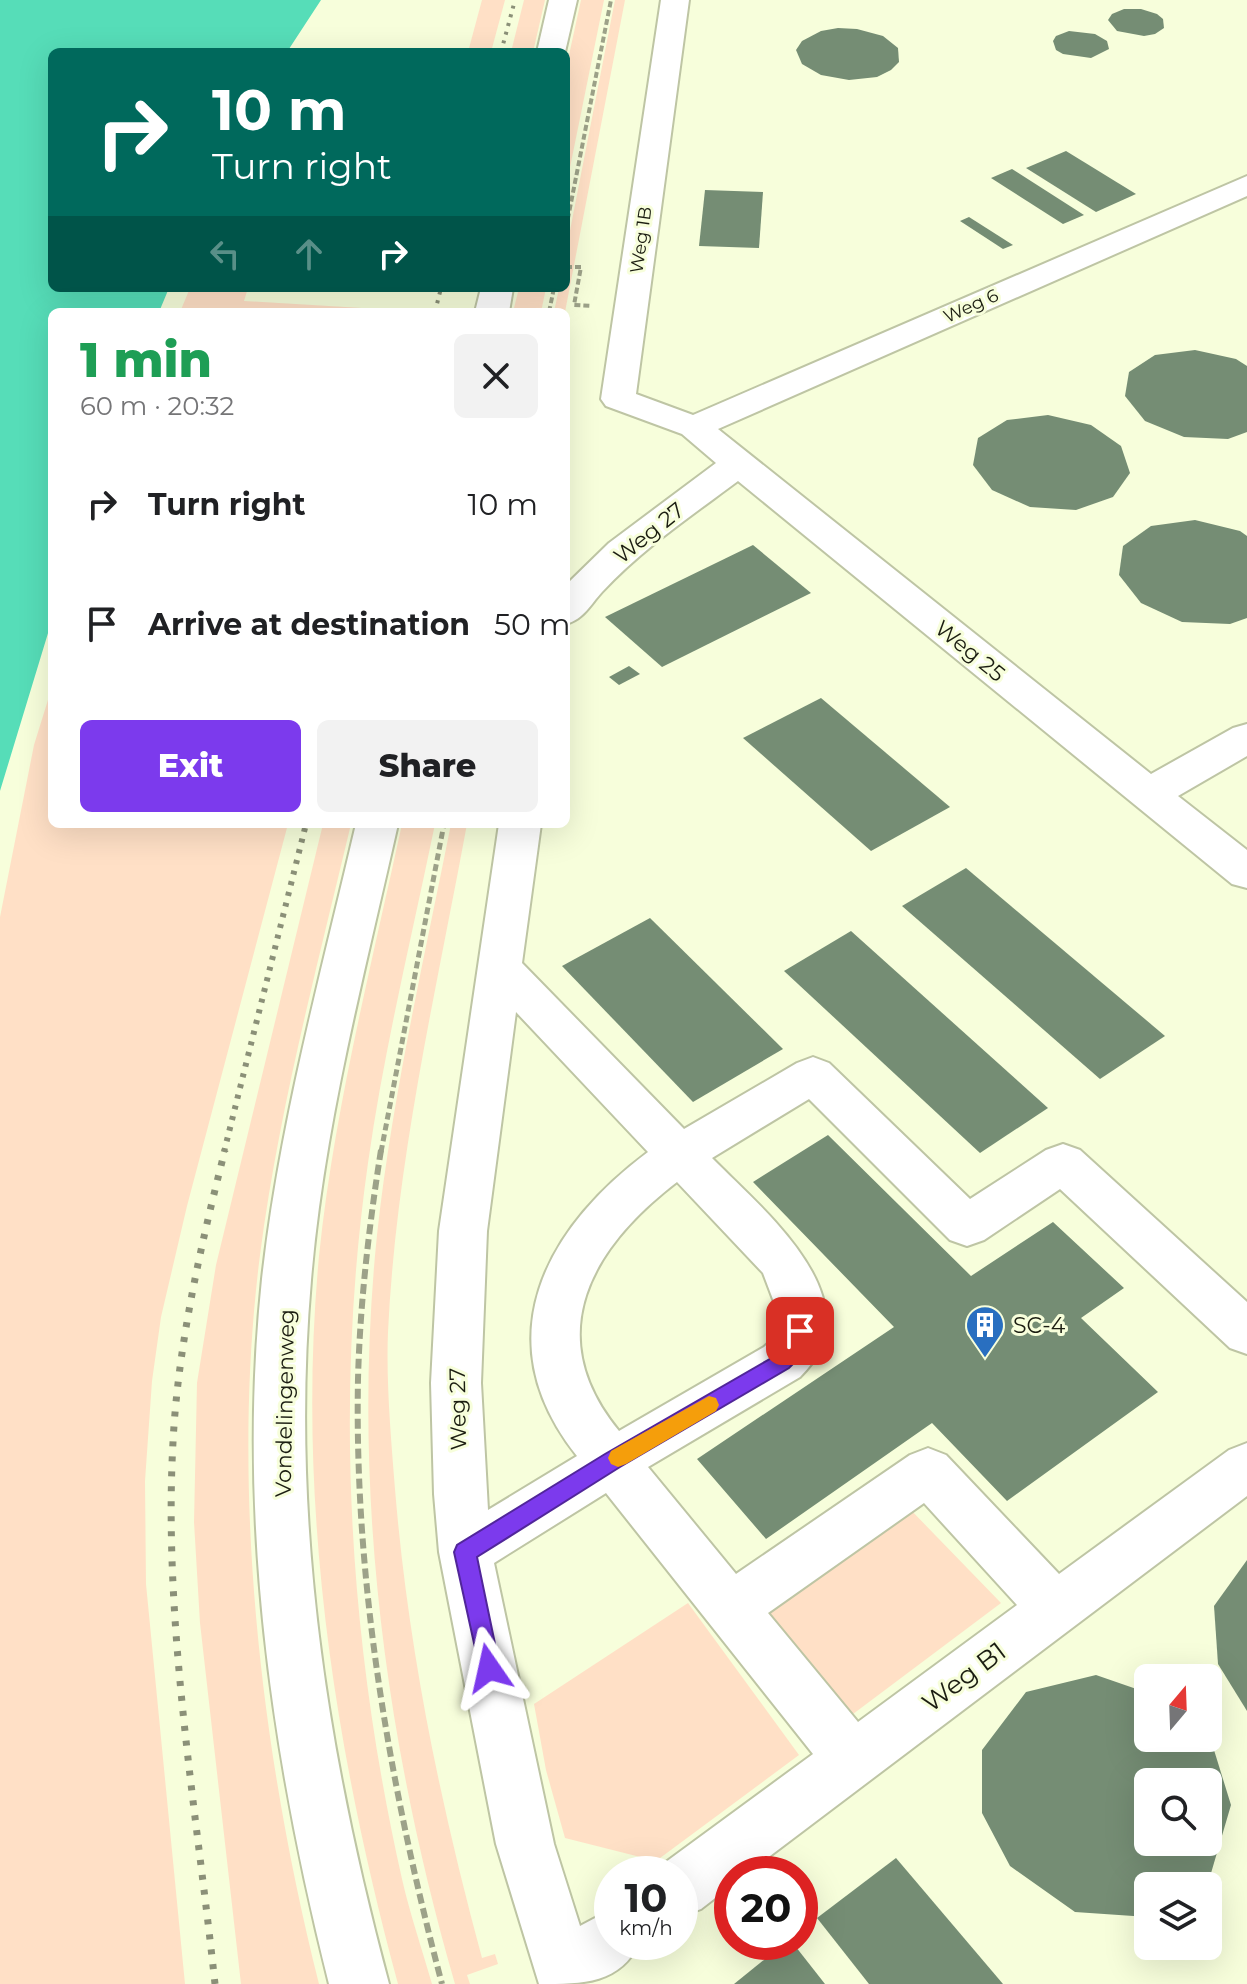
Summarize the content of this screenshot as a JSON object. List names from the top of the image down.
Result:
{
  "streets": {
    "street": [
      "Weg 1B",
      "Weg 6",
      "Weg 27",
      "Weg 25",
      "Vondelingenweg",
      "Weg B1"
    ]
  },
  "crossings": [
    ["Weg 1B", "Weg 6"],
    ["Weg 1B", "Weg 25"],
    ["Weg 6", "Weg 25"],
    ["Weg 27", "Weg 25"]
  ],
  "places": {
    "building": ["SC-4"]
  },
  "north": "top",
  "page": {
    "turn": ["10 m", "Turn right"],
    "heading": ["1 min", "60 m · 20:32"],
    "list": [
      {
        "name": "Turn right",
        "value": "10 m"
      },
      {
        "name": "Arrive at destination",
        "value": "50 m"
      }
    ],
    "buttons": ["Exit", "Share"],
    "speed": "10 km/h",
    "limit": "20"
  }
}
